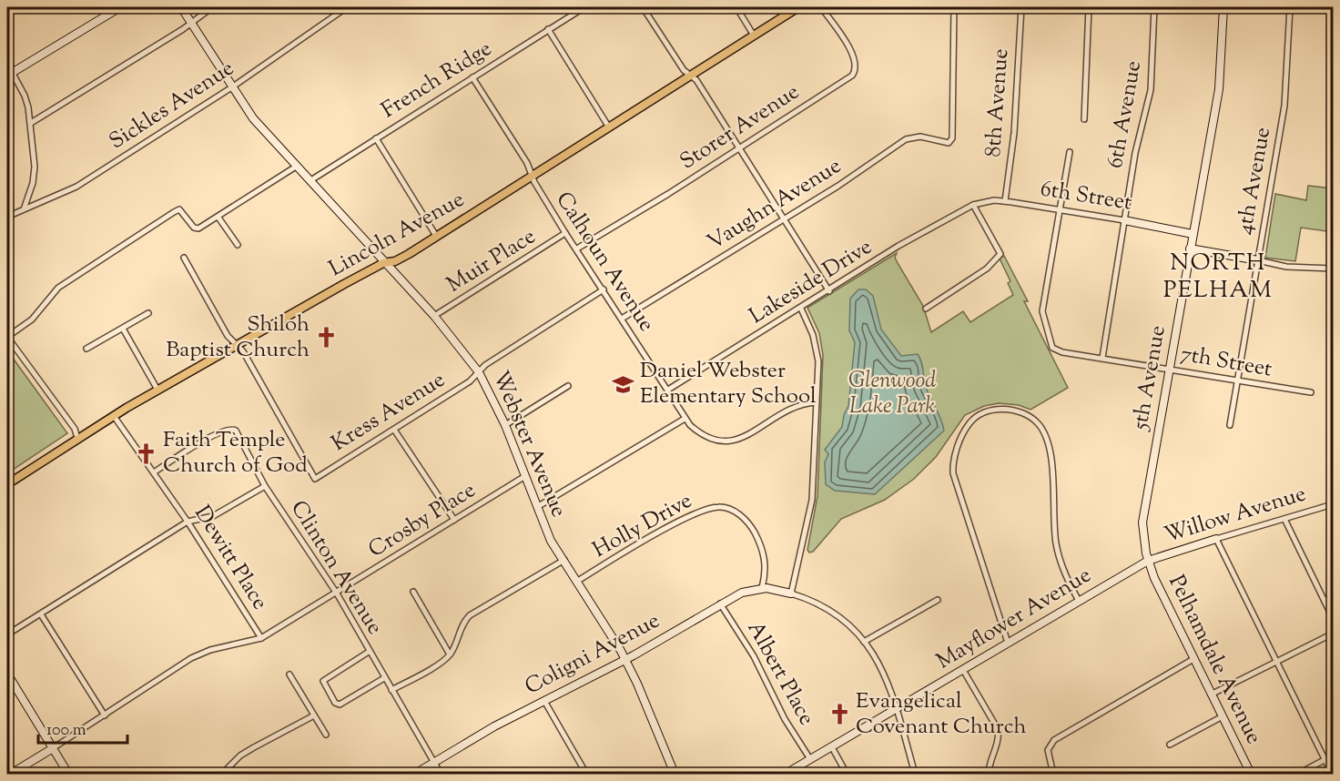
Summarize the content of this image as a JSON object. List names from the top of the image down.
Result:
{
  "streets": {
    "main road": ["Lincoln Avenue"],
    "street": [
      "French Ridge",
      "8th Avenue",
      "Sickles Avenue",
      "6th Avenue",
      "Storer Avenue",
      "4th Avenue",
      "6th Street",
      "Vaughn Avenue",
      "Muir Place",
      "Calhoun Avenue",
      "Lakeside Drive",
      "7th Street",
      "5th Avenue",
      "Kress Avenue",
      "Webster Avenue",
      "Willow Avenue",
      "Crosby Place",
      "Holly Drive",
      "Dewitt Place",
      "Clinton Avenue",
      "Mayflower Avenue",
      "Coligni Avenue",
      "Pelhamdale Avenue",
      "Albert Place"
    ]
  },
  "crossings": [
    ["French Ridge", "Calhoun Avenue"],
    ["French Ridge", "Webster Avenue"],
    ["8th Avenue", "6th Street"],
    ["Sickles Avenue", "Webster Avenue"],
    ["6th Avenue", "6th Street"],
    ["6th Avenue", "7th Street"],
    ["Storer Avenue", "Calhoun Avenue"],
    ["4th Avenue", "7th Street"],
    ["6th Street", "Lakeside Drive"],
    ["6th Street", "7th Street"],
    ["6th Street", "5th Avenue"],
    ["Vaughn Avenue", "Calhoun Avenue"],
    ["Lincoln Avenue", "Calhoun Avenue"],
    ["Lincoln Avenue", "Kress Avenue"],
    ["Lincoln Avenue", "Webster Avenue"],
    ["Lincoln Avenue", "Dewitt Place"],
    ["Muir Place", "Calhoun Avenue"],
    ["Muir Place", "Webster Avenue"],
    ["Calhoun Avenue", "Lakeside Drive"],
    ["Calhoun Avenue", "Kress Avenue"],
    ["7th Street", "5th Avenue"],
    ["5th Avenue", "Willow Avenue"],
    ["5th Avenue", "Mayflower Avenue"],
    ["5th Avenue", "Pelhamdale Avenue"],
    ["Kress Avenue", "Webster Avenue"],
    ["Webster Avenue", "Crosby Place"],
    ["Webster Avenue", "Holly Drive"],
    ["Webster Avenue", "Coligni Avenue"],
    ["Willow Avenue", "Mayflower Avenue"],
    ["Willow Avenue", "Pelhamdale Avenue"],
    ["Crosby Place", "Dewitt Place"],
    ["Crosby Place", "Clinton Avenue"],
    ["Holly Drive", "Coligni Avenue"],
    ["Dewitt Place", "Clinton Avenue"],
    ["Clinton Avenue", "Coligni Avenue"],
    ["Mayflower Avenue", "Pelhamdale Avenue"],
    ["Mayflower Avenue", "Albert Place"],
    ["Coligni Avenue", "Albert Place"]
  ],
  "districts": ["NORTH PELHAM"],
  "parks": ["Glenwood Lake Park"],
  "places": {
    "church": ["Shiloh Baptist Church", "Faith Temple Church of God", "Evangelical Covenant Church"],
    "school or university": ["Daniel Webster Elementary School"]
  },
  "scale_bar": "100 m"
}
